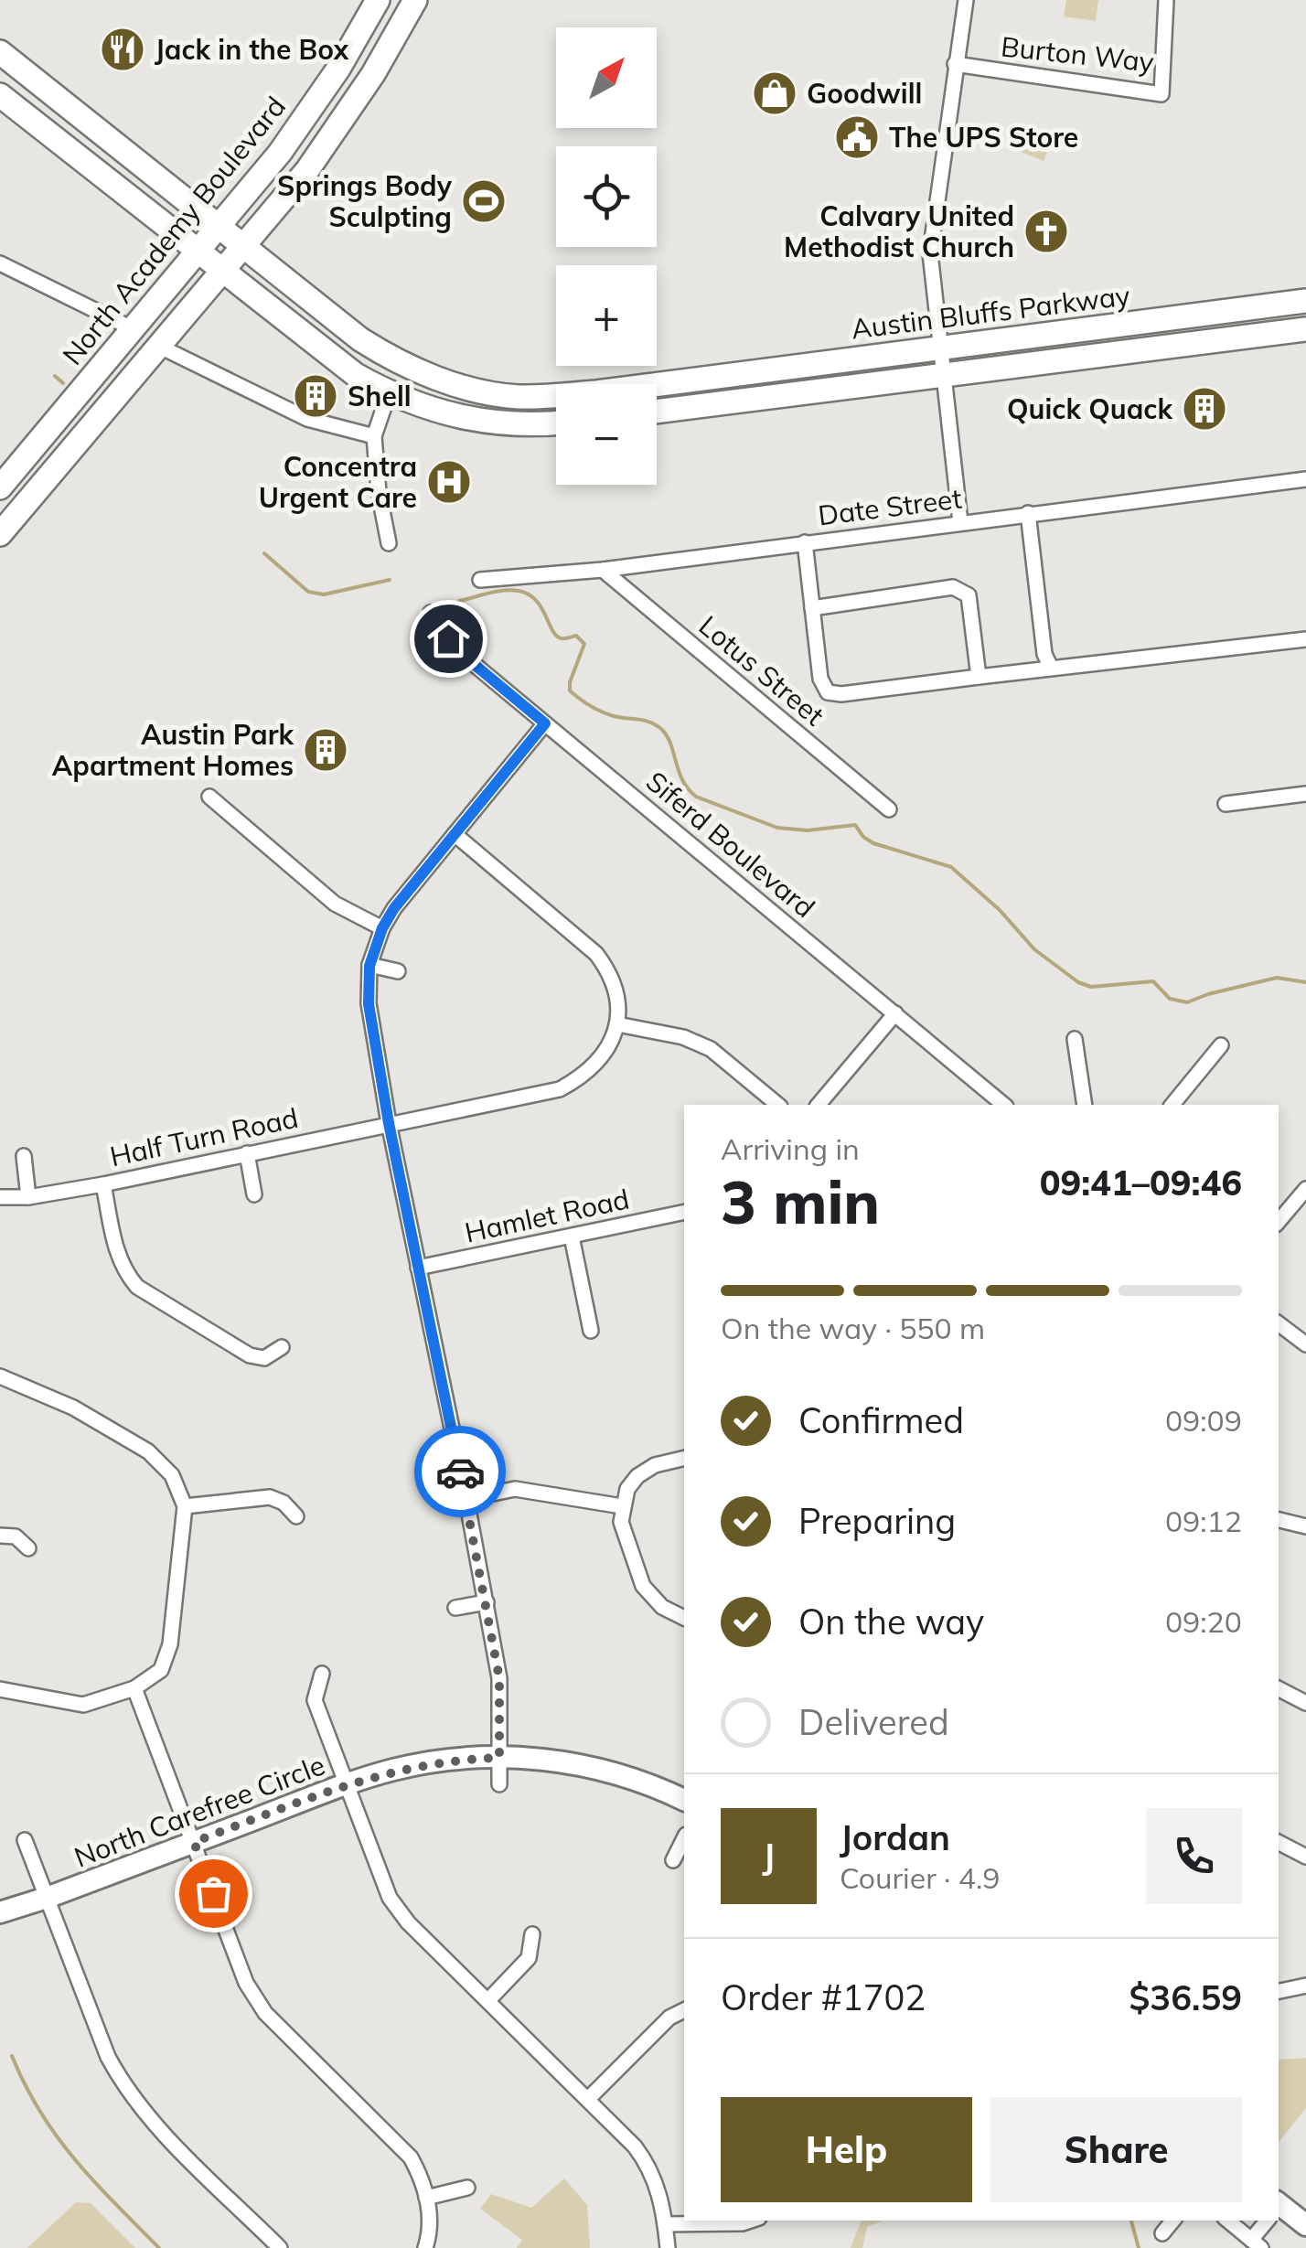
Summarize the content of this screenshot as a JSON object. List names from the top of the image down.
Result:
{
  "streets": {
    "main road": ["North Academy Boulevard", "Austin Bluffs Parkway", "North Carefree Circle"],
    "street": [
      "Burton Way",
      "Date Street",
      "Lotus Street",
      "Siferd Boulevard",
      "Half Turn Road",
      "Hamlet Road"
    ]
  },
  "crossings": [
    ["North Academy Boulevard", "Austin Bluffs Parkway"],
    ["Date Street", "Lotus Street"]
  ],
  "places": {
    "restaurant": ["Jack in the Box"],
    "shop": ["Goodwill"],
    "public building": ["The UPS Store"],
    "sports": ["Springs Body Sculpting"],
    "church": ["Calvary United Methodist Church"],
    "building": ["Shell", "Quick Quack", "Austin Park Apartment Homes"],
    "hospital": ["Concentra Urgent Care"]
  },
  "north": "top right",
  "page": {
    "map_buttons": ["+", "−"],
    "heading": ["3 min", "Arriving in", "09:41–09:46"],
    "panel": [
      "Jordan",
      "Courier · 4.9",
      "Order #1702",
      "$36.59"
    ],
    "bar": "On the way · 550 m",
    "list": [
      ["Confirmed", "09:09"],
      ["Preparing", "09:12"],
      ["On the way", "09:20"],
      "Delivered"
    ],
    "round": "J",
    "buttons": ["Help", "Share"]
  }
}
